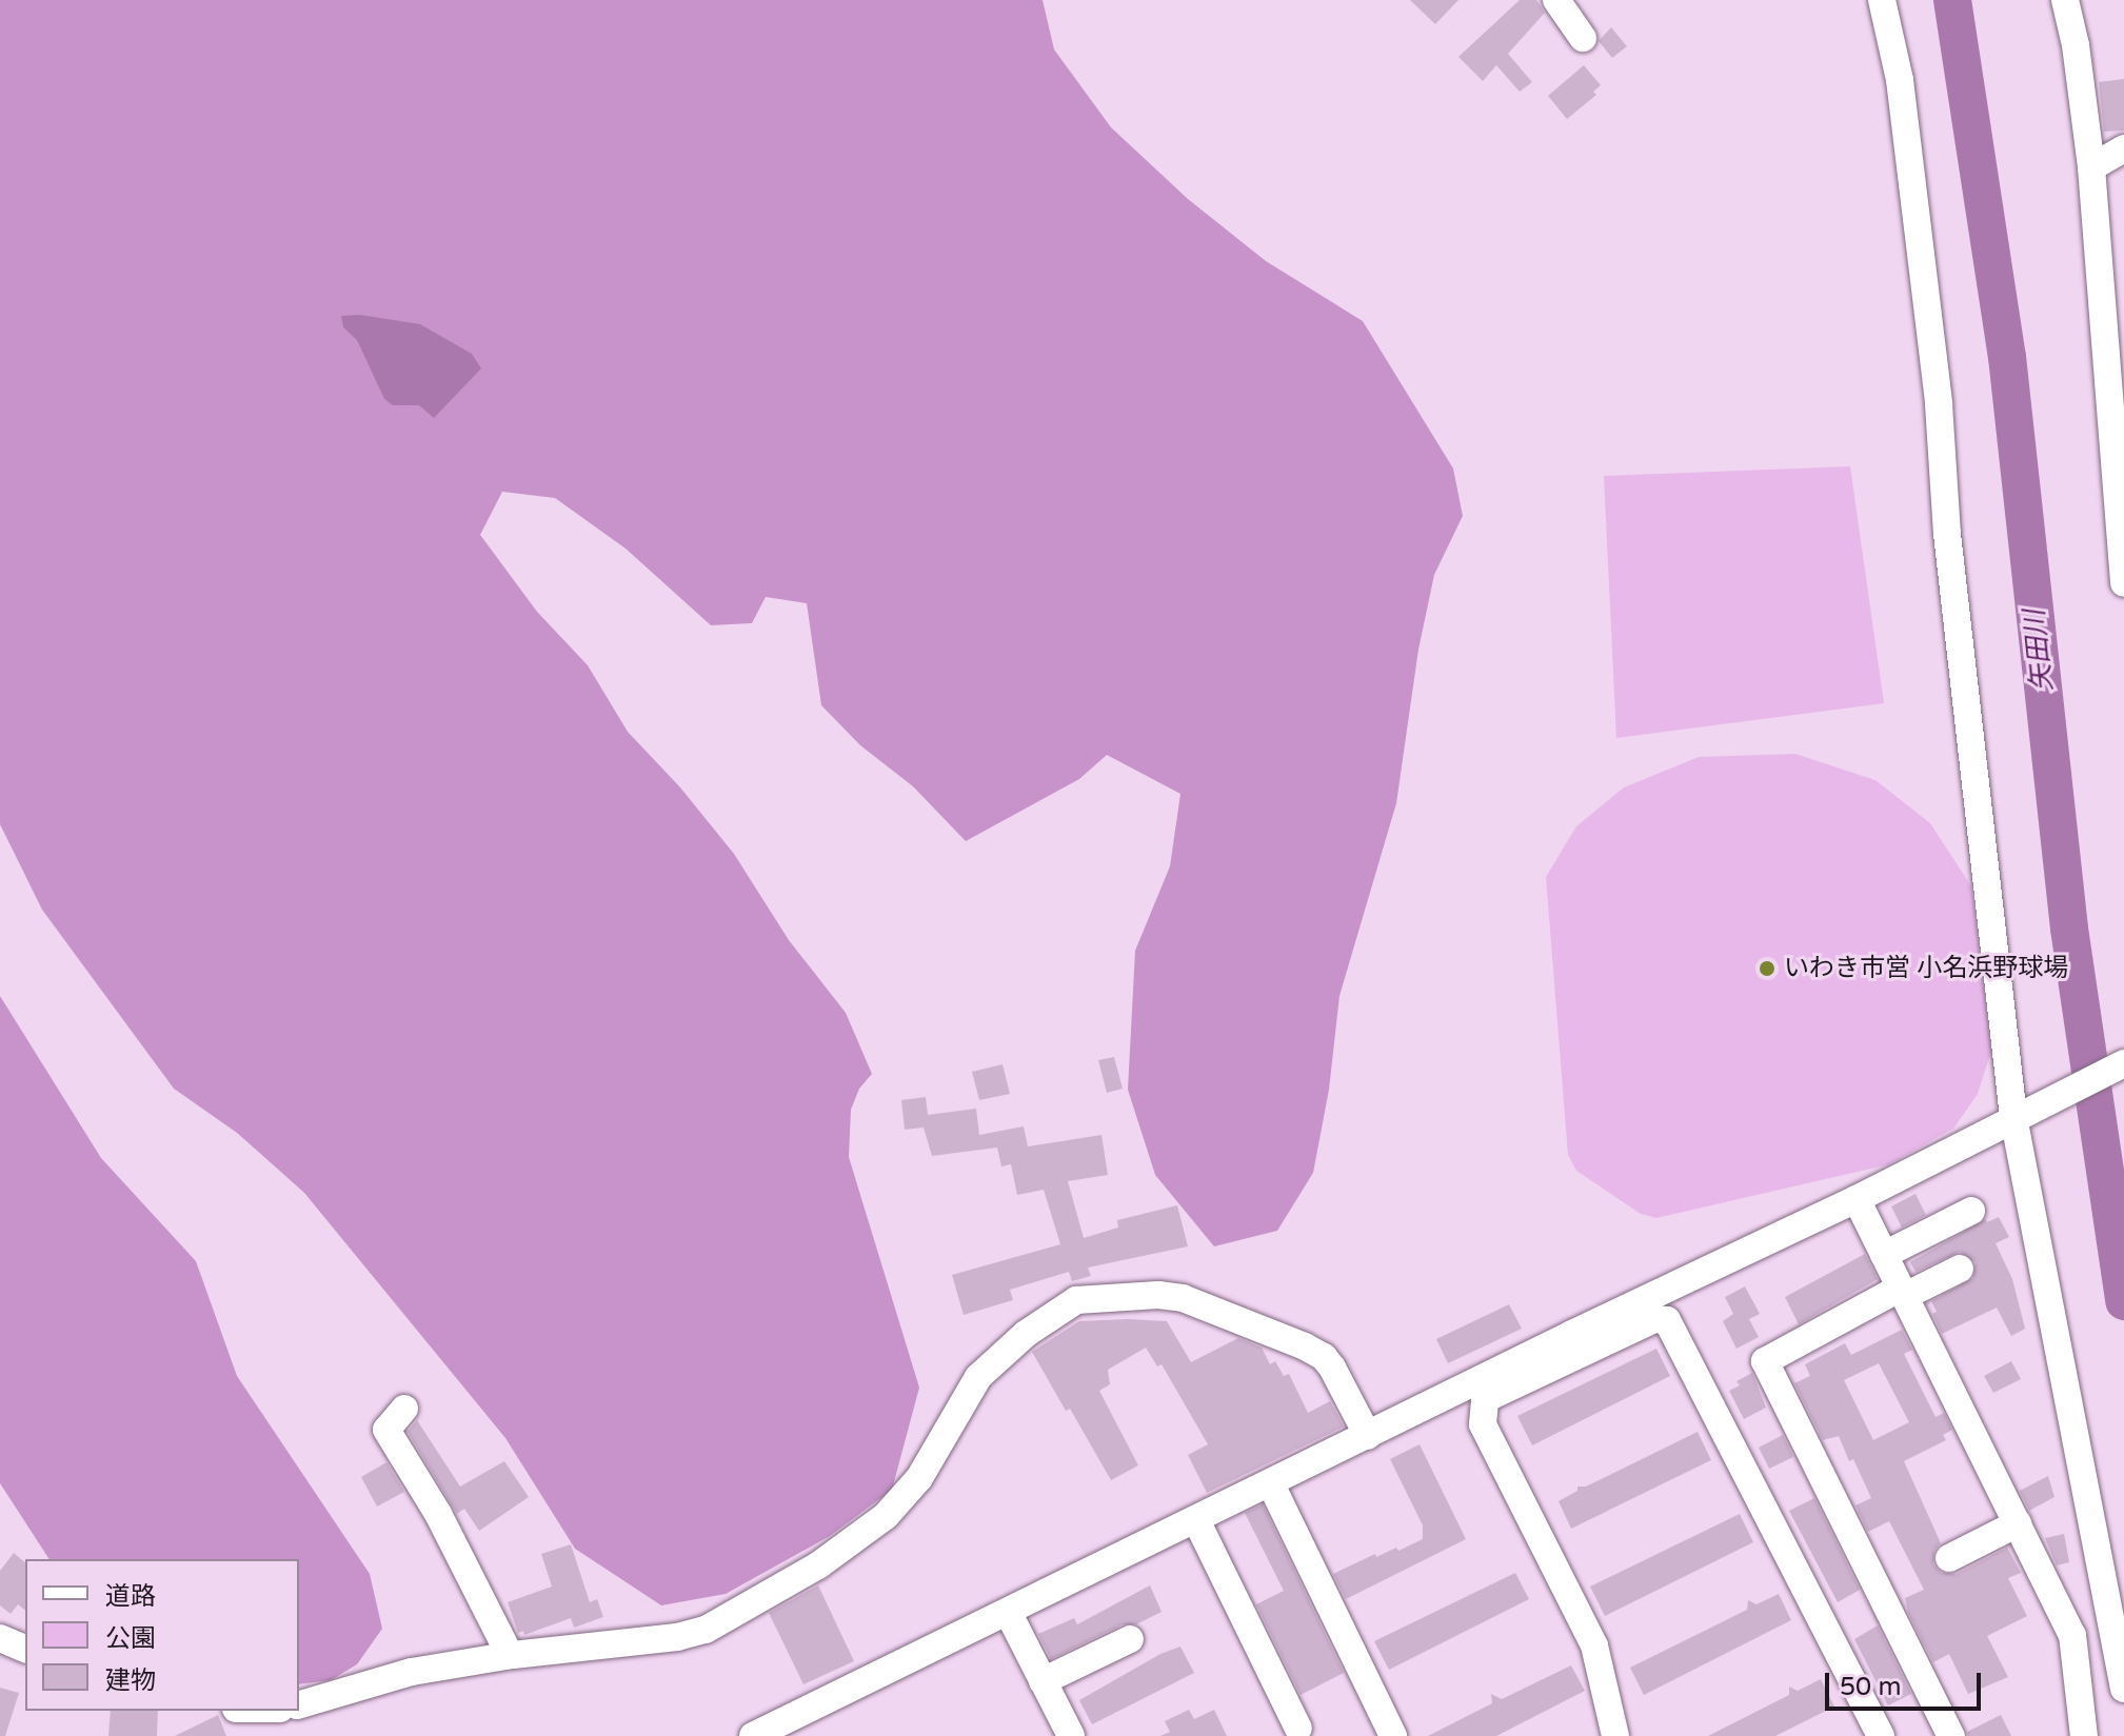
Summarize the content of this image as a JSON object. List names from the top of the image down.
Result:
{
  "water": ["矢田川"],
  "places": ["いわき市営 小名浜野球場"],
  "legend": ["道路", "公園", "建物"],
  "scale_bar": "50 m"
}
